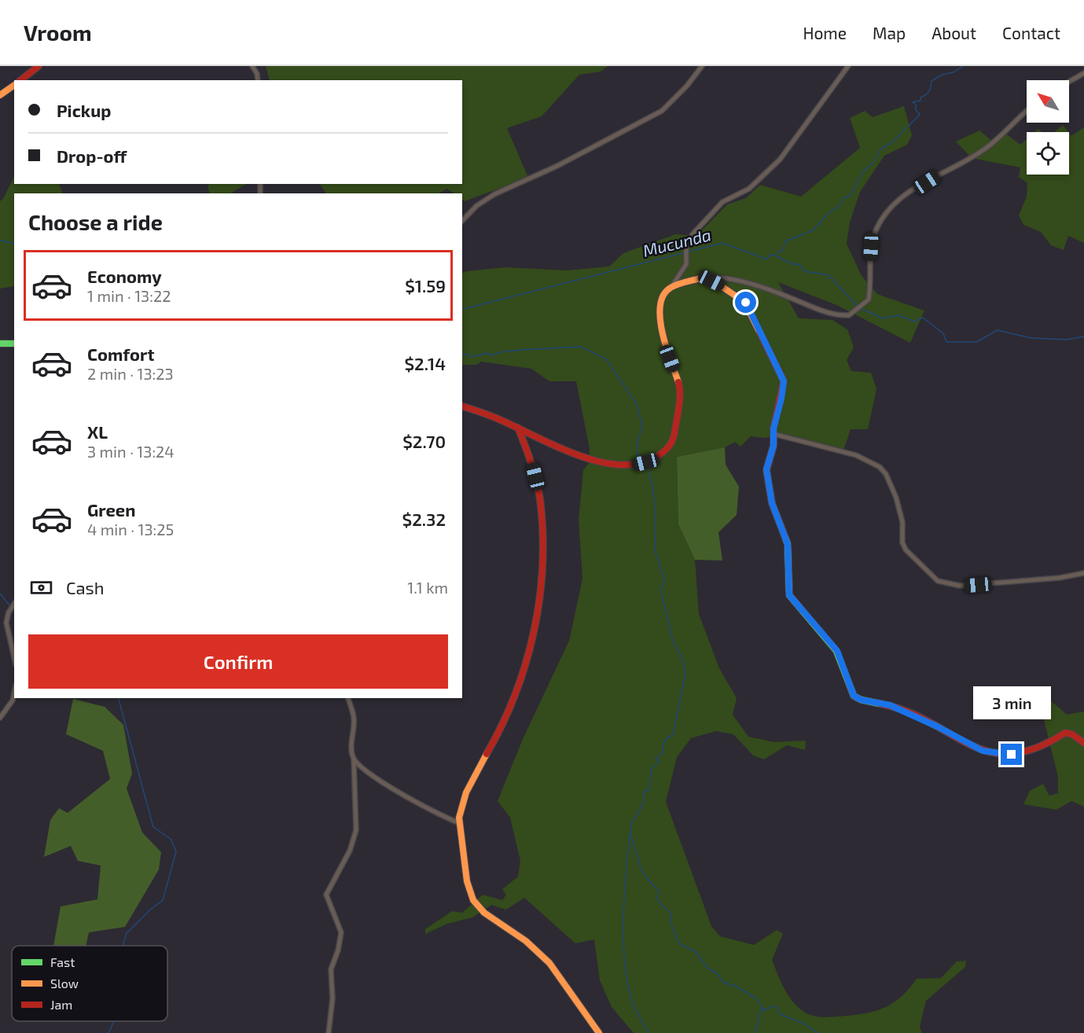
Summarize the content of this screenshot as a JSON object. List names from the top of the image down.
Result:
{
  "water": ["Mucunda"],
  "legend": ["Fast", "Slow", "Jam"],
  "north": "top left",
  "page": {
    "header": "Vroom",
    "nav": [
      "Home",
      "Map",
      "About",
      "Contact"
    ],
    "banner": ["Pickup", "Drop-off"],
    "heading": "Choose a ride",
    "list": [
      {
        "name": "Economy",
        "note": "1 min · 13:22",
        "value": "$1.59"
      },
      {
        "name": "Comfort",
        "note": "2 min · 13:23",
        "value": "$2.14"
      },
      {
        "name": "XL",
        "note": "3 min · 13:24",
        "value": "$2.70"
      },
      {
        "name": "Green",
        "note": "4 min · 13:25",
        "value": "$2.32"
      }
    ],
    "pay": ["Cash", "1.1 km"],
    "buttons": "Confirm",
    "bubble": "3 min"
  }
}
